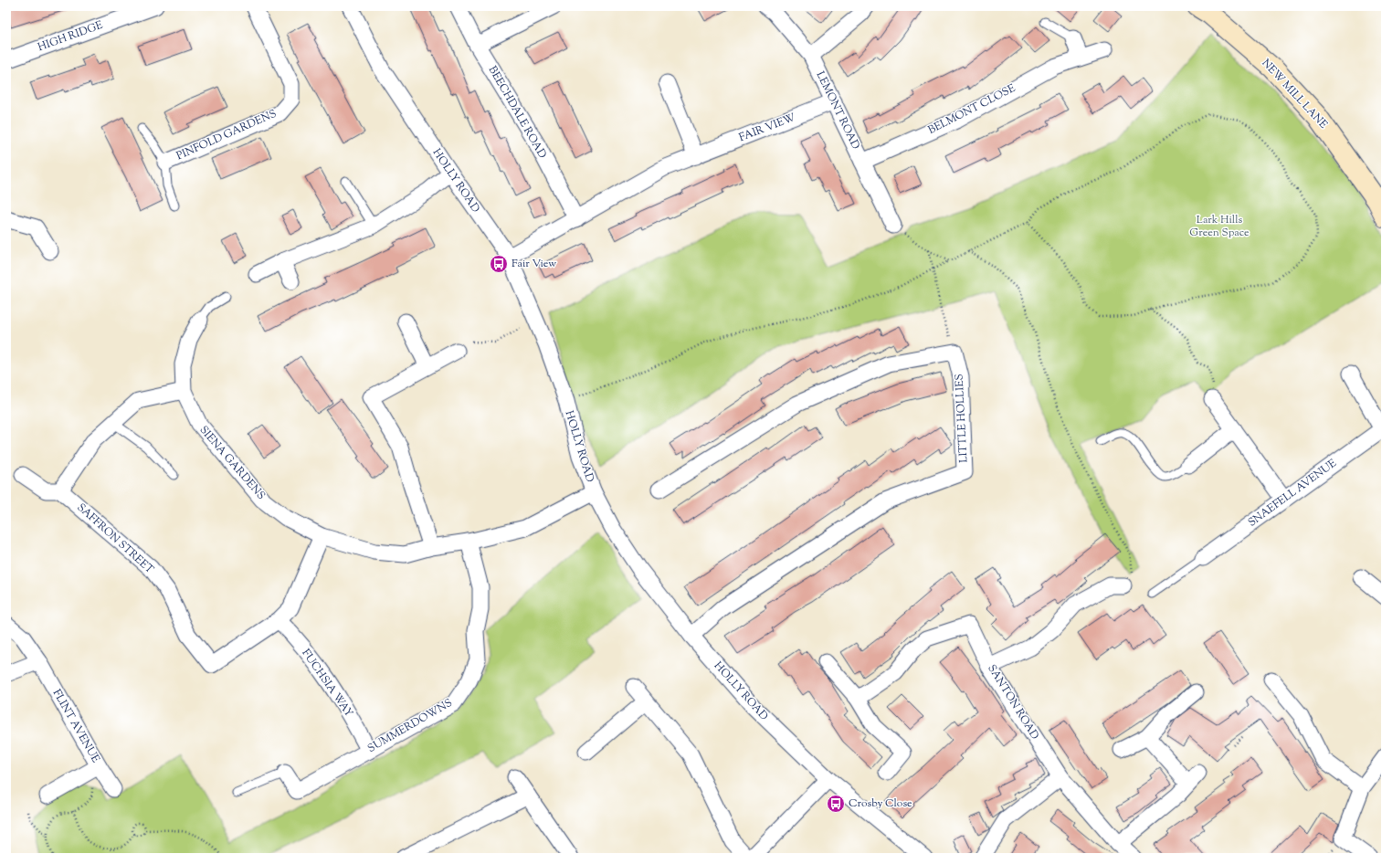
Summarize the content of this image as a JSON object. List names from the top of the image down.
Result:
{
  "streets": {
    "street": [
      "HIGH RIDGE",
      "NEW MILL LANE",
      "BELMONT CLOSE",
      "LEMONT ROAD",
      "BEECHDALE ROAD",
      "FAIR VIEW",
      "PINFOLD GARDENS",
      "HOLLY ROAD",
      "LITTLE HOLLIES",
      "SIENA GARDENS",
      "SNAEFELL AVENUE",
      "SAFFRON STREET",
      "FUCHSIA WAY",
      "SANTON ROAD",
      "FLINT AVENUE",
      "SUMMERDOWNS"
    ]
  },
  "crossings": [
    ["BELMONT CLOSE", "LEMONT ROAD"],
    ["LEMONT ROAD", "FAIR VIEW"],
    ["BEECHDALE ROAD", "FAIR VIEW"],
    ["FAIR VIEW", "HOLLY ROAD"],
    ["HOLLY ROAD", "LITTLE HOLLIES"],
    ["HOLLY ROAD", "SIENA GARDENS"],
    ["SIENA GARDENS", "SUMMERDOWNS"],
    ["SAFFRON STREET", "FUCHSIA WAY"],
    ["FUCHSIA WAY", "SUMMERDOWNS"]
  ],
  "parks": ["Lark Hills Green Space"],
  "places": {
    "bus stop": ["Fair View", "Crosby Close"]
  }
}
